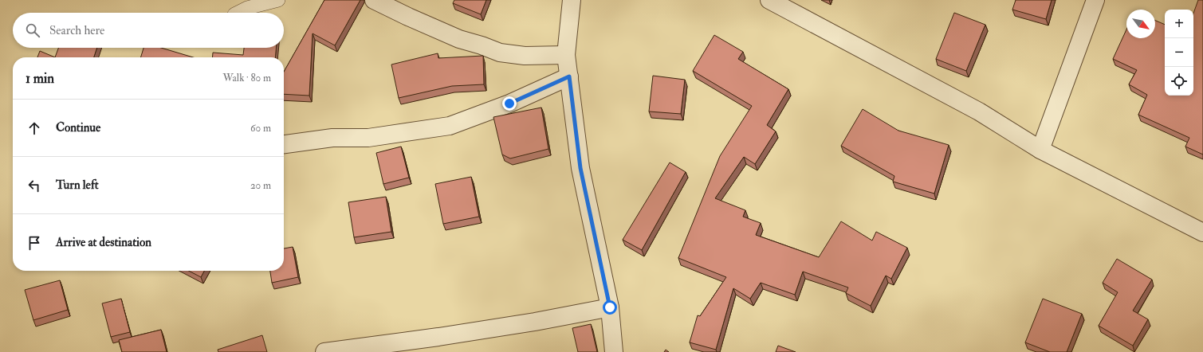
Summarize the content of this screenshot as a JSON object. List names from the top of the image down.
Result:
{
  "north": "bottom right",
  "page": {
    "map_buttons": ["+", "−"],
    "search": "Search here",
    "heading": ["1 min", "Walk · 80 m"],
    "list": [
      ["Continue", "60 m"],
      ["Turn left", "20 m"],
      "Arrive at destination"
    ]
  }
}
